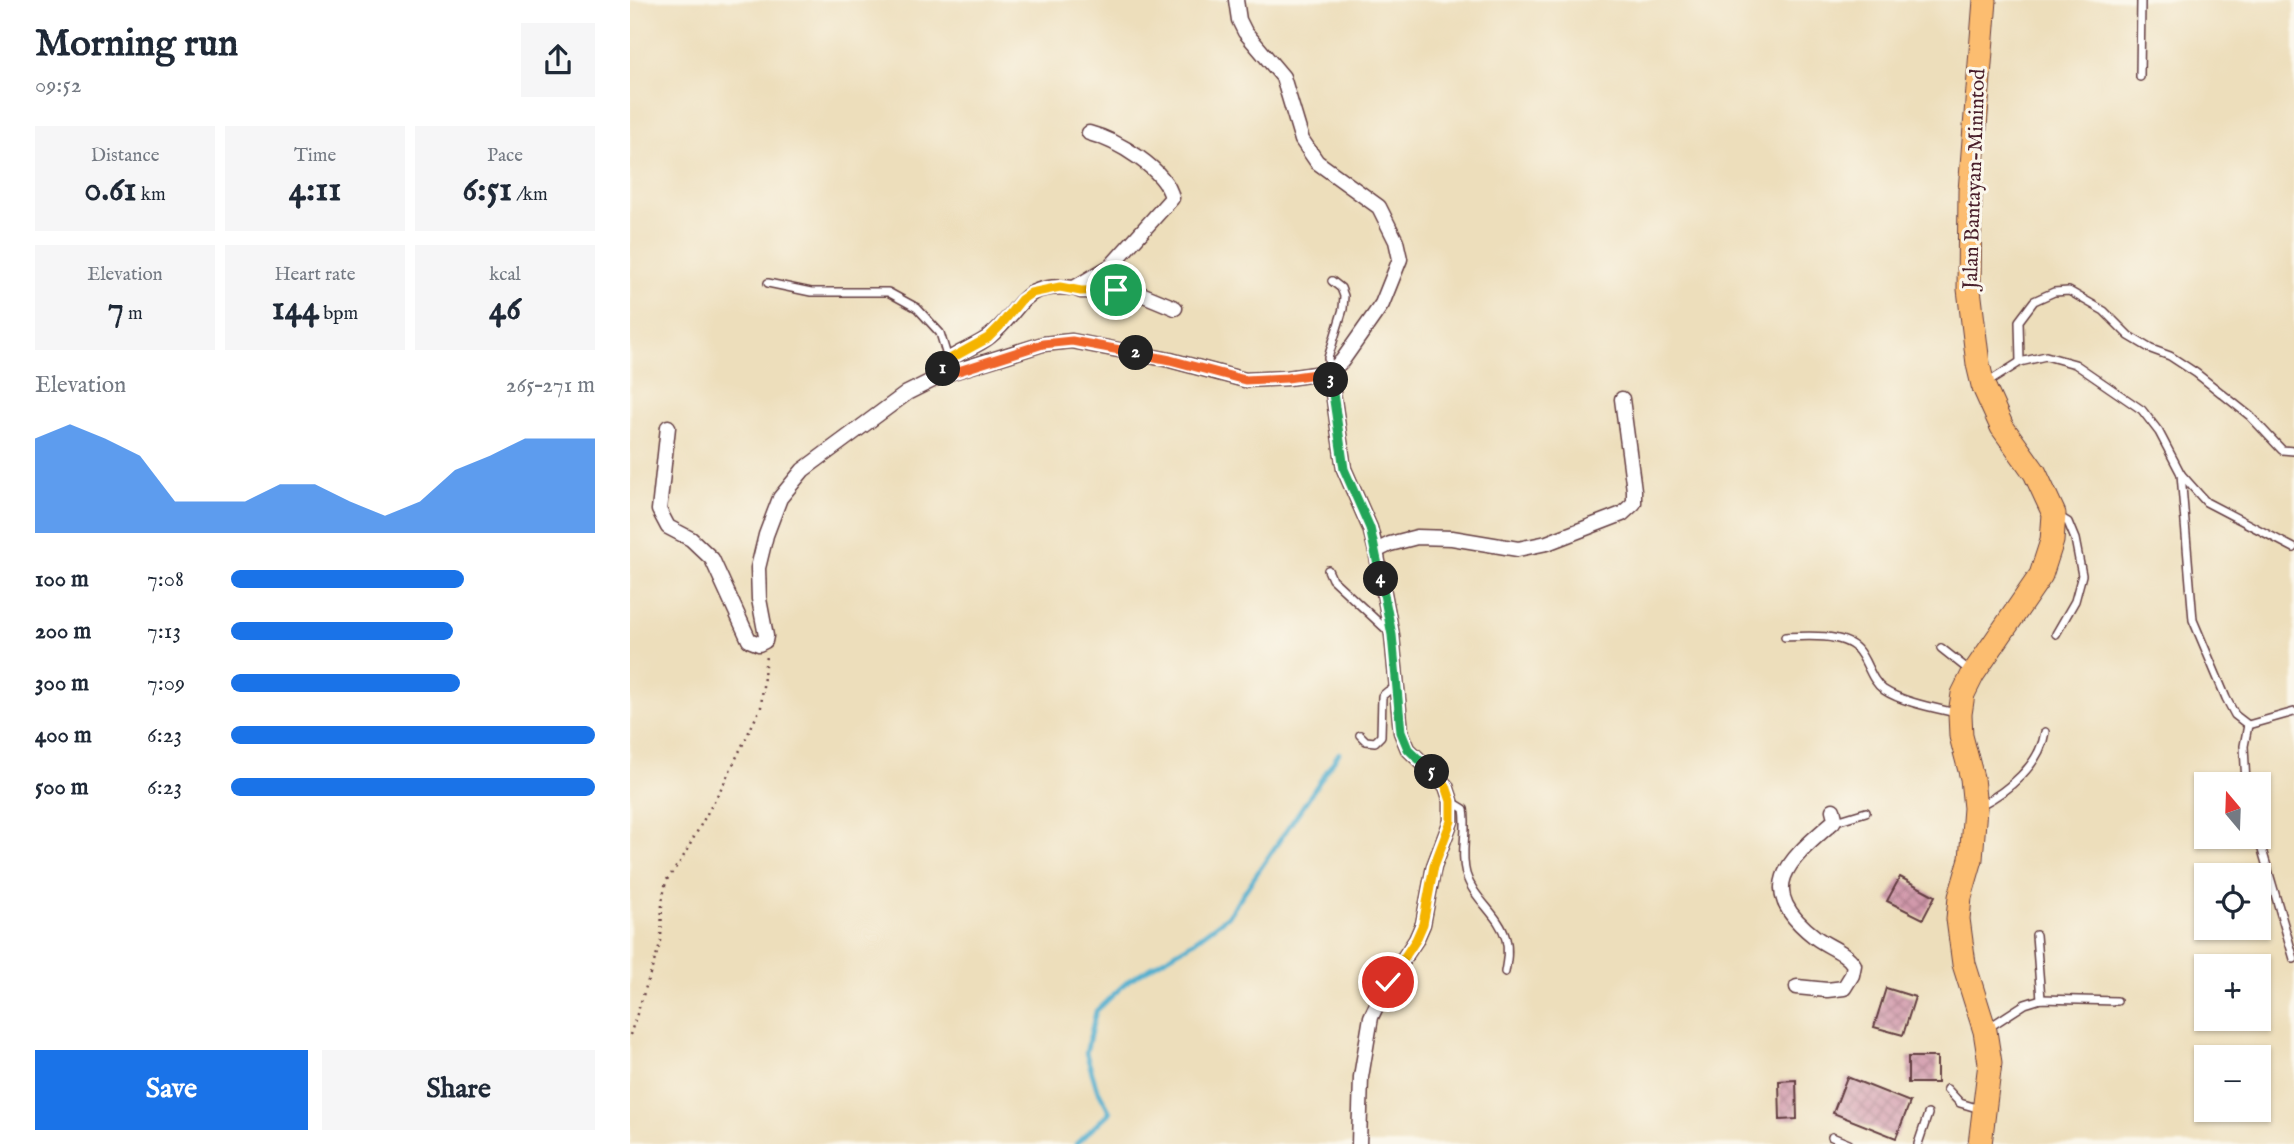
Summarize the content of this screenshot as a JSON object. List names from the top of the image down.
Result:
{
  "streets": {
    "main road": ["Jalan Bantayan-Minintod"]
  },
  "north": "top",
  "page": {
    "heading": ["Morning run", "09:52"],
    "stats": [
      ["Distance", "0.61 km"],
      ["Time", "4:11"],
      ["Pace", "6:51 /km"],
      ["Elevation", "7 m"],
      ["Heart rate", "144 bpm"],
      ["kcal", "46"]
    ],
    "pins": [
      "2",
      "1",
      "3",
      "4",
      "5"
    ],
    "chart": ["Elevation", "265–271 m"],
    "list": [
      {
        "name": "100 m",
        "note": "7:08"
      },
      {
        "name": "200 m",
        "note": "7:13"
      },
      {
        "name": "300 m",
        "note": "7:09"
      },
      {
        "name": "400 m",
        "note": "6:23"
      },
      {
        "name": "500 m",
        "note": "6:23"
      }
    ],
    "map_buttons": ["+", "−"],
    "buttons": ["Save", "Share"]
  }
}
